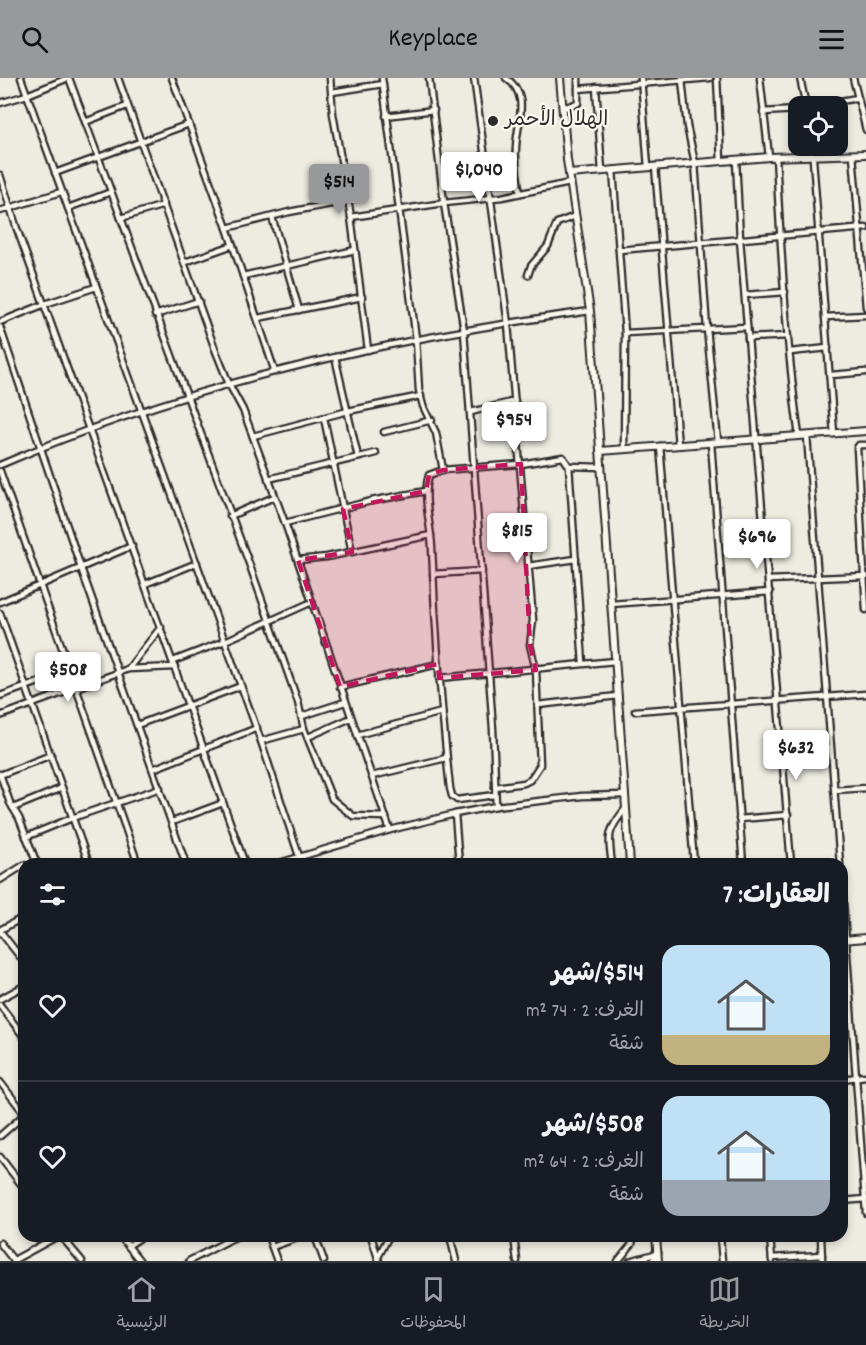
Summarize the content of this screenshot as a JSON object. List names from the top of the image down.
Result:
{
  "places": ["الهلال الأحمر"],
  "page": {
    "header": "Keyplace",
    "price": [
      "$1,040",
      "$514",
      "$954",
      "$815",
      "$696",
      "$508",
      "$632"
    ],
    "heading": "العقارات: 7",
    "list": [
      {
        "name": "$514/شهر",
        "note": "الغرف: 2 · 74 m² · شقة"
      },
      {
        "name": "$508/شهر",
        "note": "الغرف: 2 · 64 m² · شقة"
      }
    ],
    "tabs": ["الخريطة", "المحفوظات", "الرئيسية"]
  }
}
